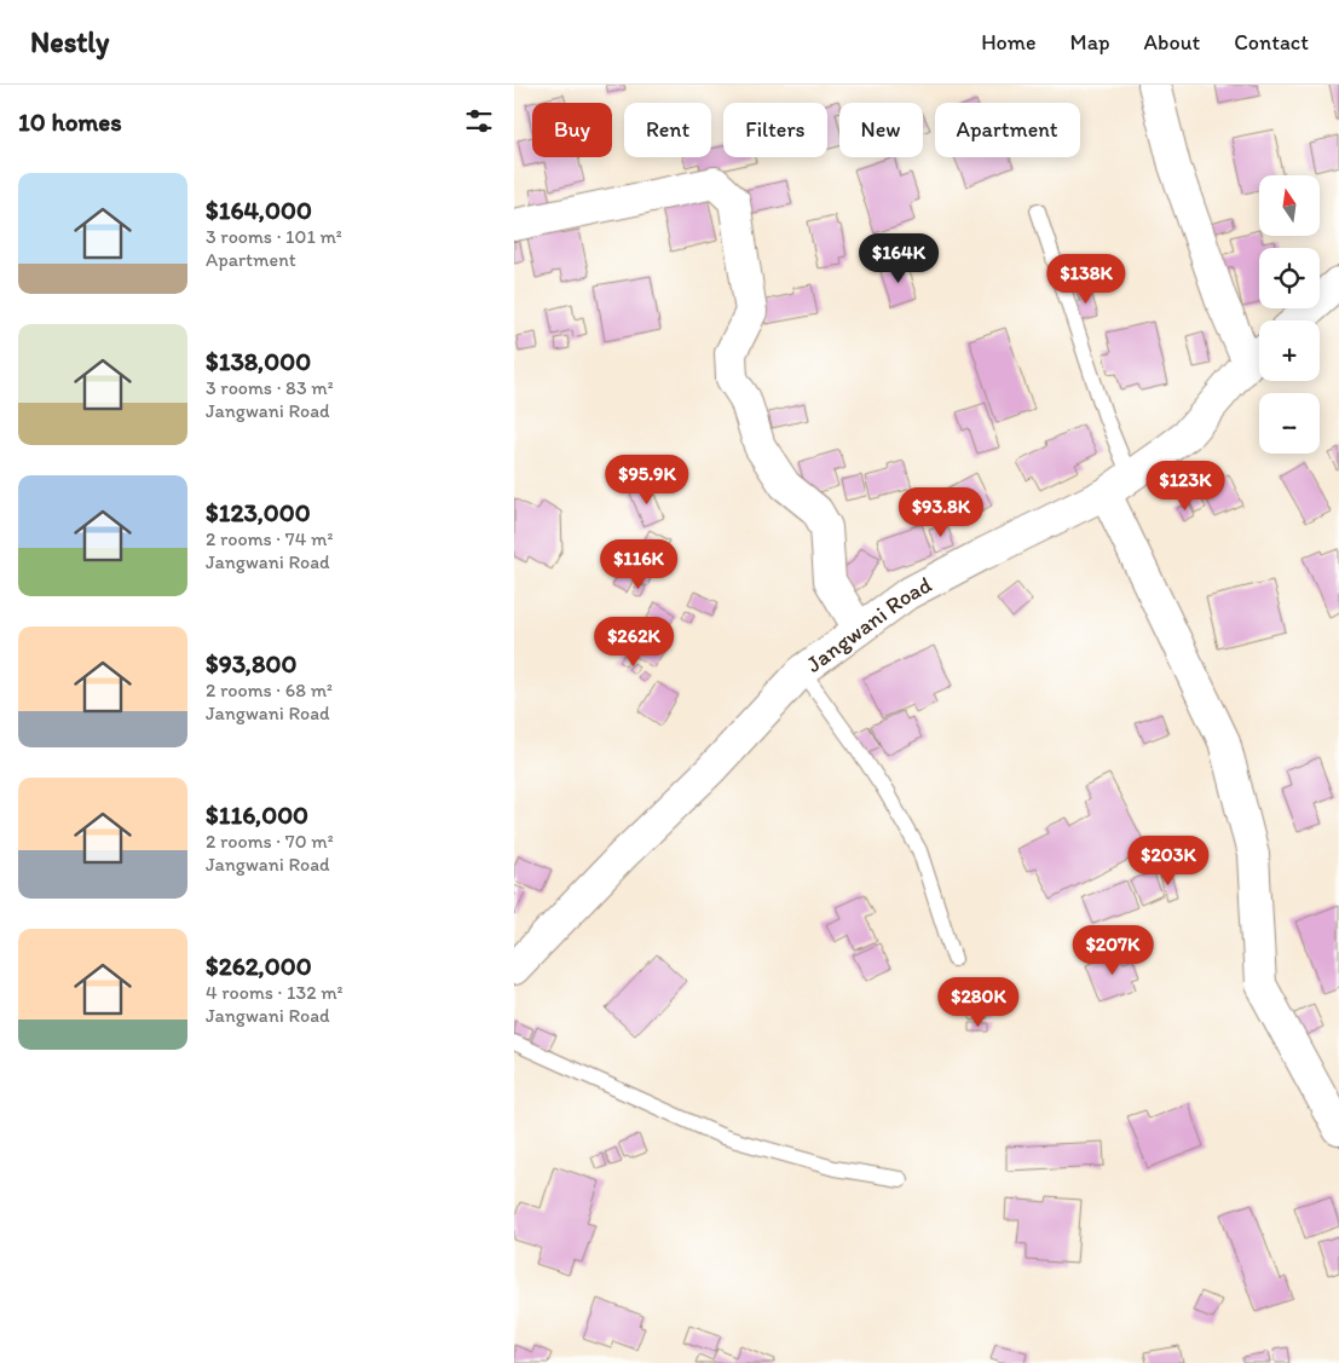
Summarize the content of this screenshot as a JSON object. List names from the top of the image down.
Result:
{
  "streets": {
    "street": ["Jangwani Road"]
  },
  "north": "top",
  "page": {
    "header": "Nestly",
    "nav": [
      "Home",
      "Map",
      "About",
      "Contact"
    ],
    "heading": "10 homes",
    "chip": [
      "Buy",
      "Rent",
      "Filters",
      "New",
      "Apartment"
    ],
    "list": [
      {
        "name": "$164,000",
        "note": "3 rooms · 101 m² · Apartment"
      },
      {
        "name": "$138,000",
        "note": "3 rooms · 83 m² · Jangwani Road"
      },
      {
        "name": "$123,000",
        "note": "2 rooms · 74 m² · Jangwani Road"
      },
      {
        "name": "$93,800",
        "note": "2 rooms · 68 m² · Jangwani Road"
      },
      {
        "name": "$116,000",
        "note": "2 rooms · 70 m² · Jangwani Road"
      },
      {
        "name": "$262,000",
        "note": "4 rooms · 132 m² · Jangwani Road"
      }
    ],
    "map_buttons": ["+", "−"],
    "price": [
      "$164K",
      "$138K",
      "$95.9K",
      "$123K",
      "$93.8K",
      "$116K",
      "$262K",
      "$203K",
      "$207K",
      "$280K"
    ]
  }
}
